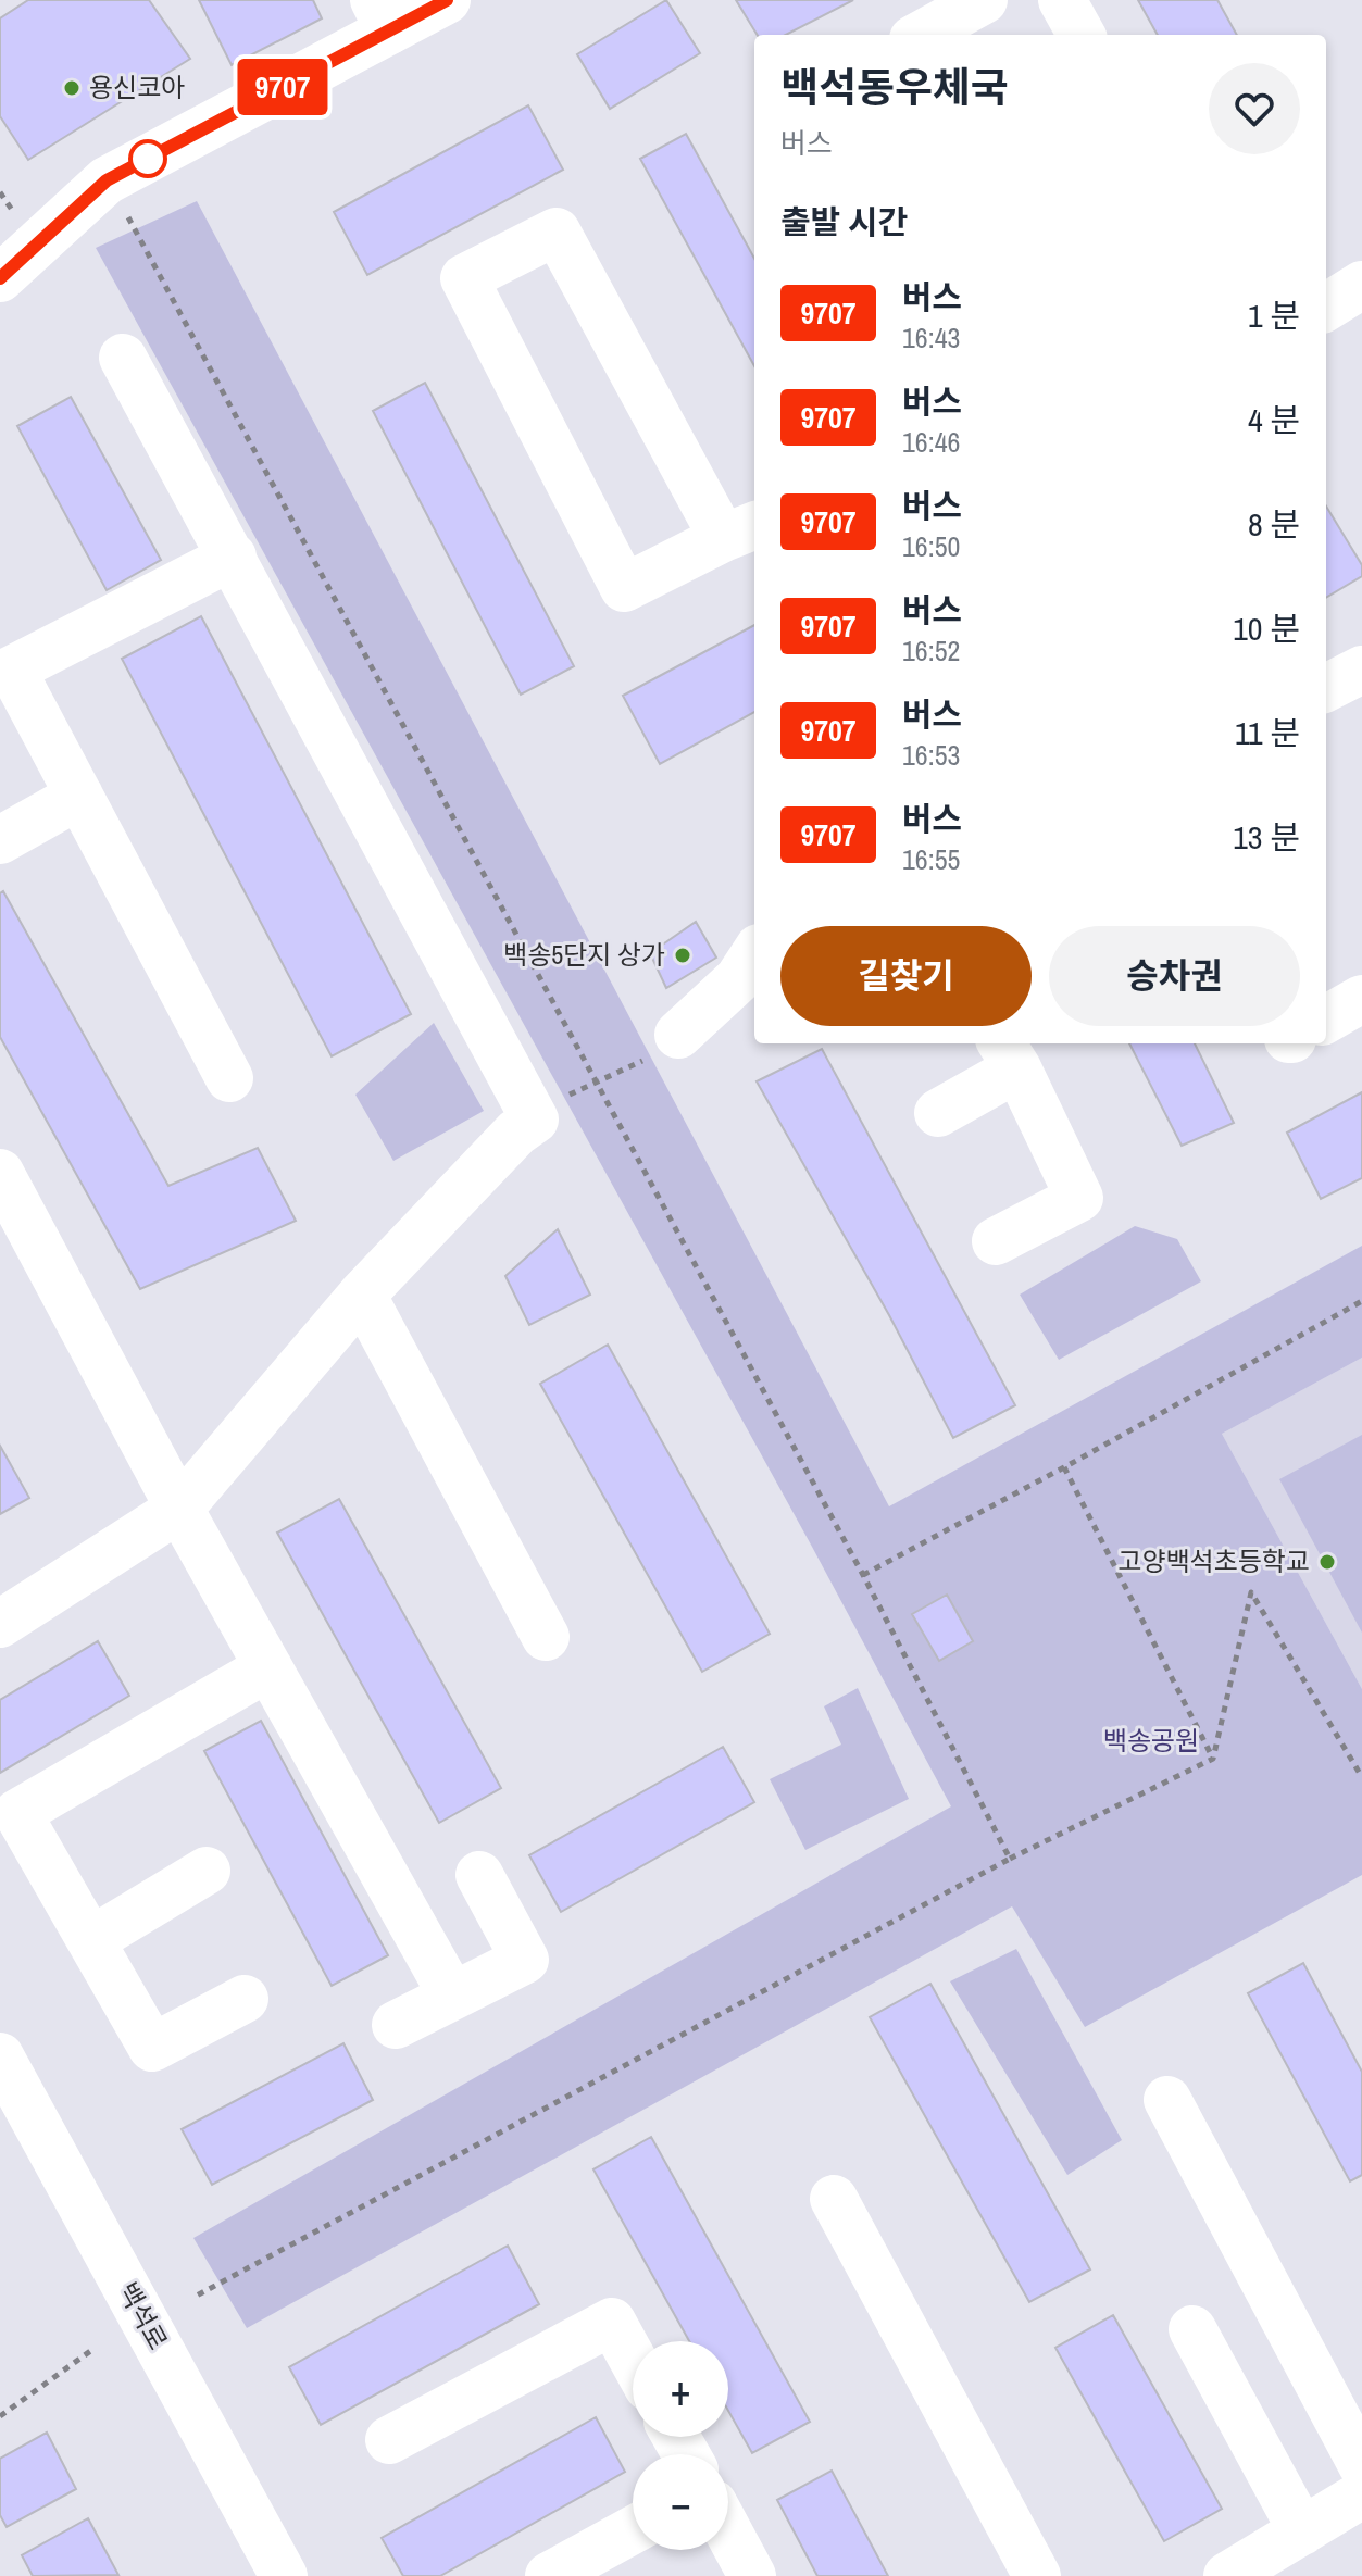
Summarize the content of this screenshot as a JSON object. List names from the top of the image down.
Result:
{
  "streets": {
    "main road": ["백석로"]
  },
  "parks": ["백송공원"],
  "places": ["용신코아", "백송5단지 상가", "고양백석초등학교"],
  "lines": ["bus line 9707"],
  "page": {
    "on_map": "9707",
    "heading": [
      ["백석동우체국", "버스"],
      "출발 시간"
    ],
    "list": [
      {
        "mark": "9707",
        "name": "버스",
        "note": "16:43",
        "value": "1 분"
      },
      {
        "mark": "9707",
        "name": "버스",
        "note": "16:46",
        "value": "4 분"
      },
      {
        "mark": "9707",
        "name": "버스",
        "note": "16:50",
        "value": "8 분"
      },
      {
        "mark": "9707",
        "name": "버스",
        "note": "16:52",
        "value": "10 분"
      },
      {
        "mark": "9707",
        "name": "버스",
        "note": "16:53",
        "value": "11 분"
      },
      {
        "mark": "9707",
        "name": "버스",
        "note": "16:55",
        "value": "13 분"
      }
    ],
    "buttons": ["길찾기", "승차권"],
    "map_buttons": ["+", "−"]
  }
}
